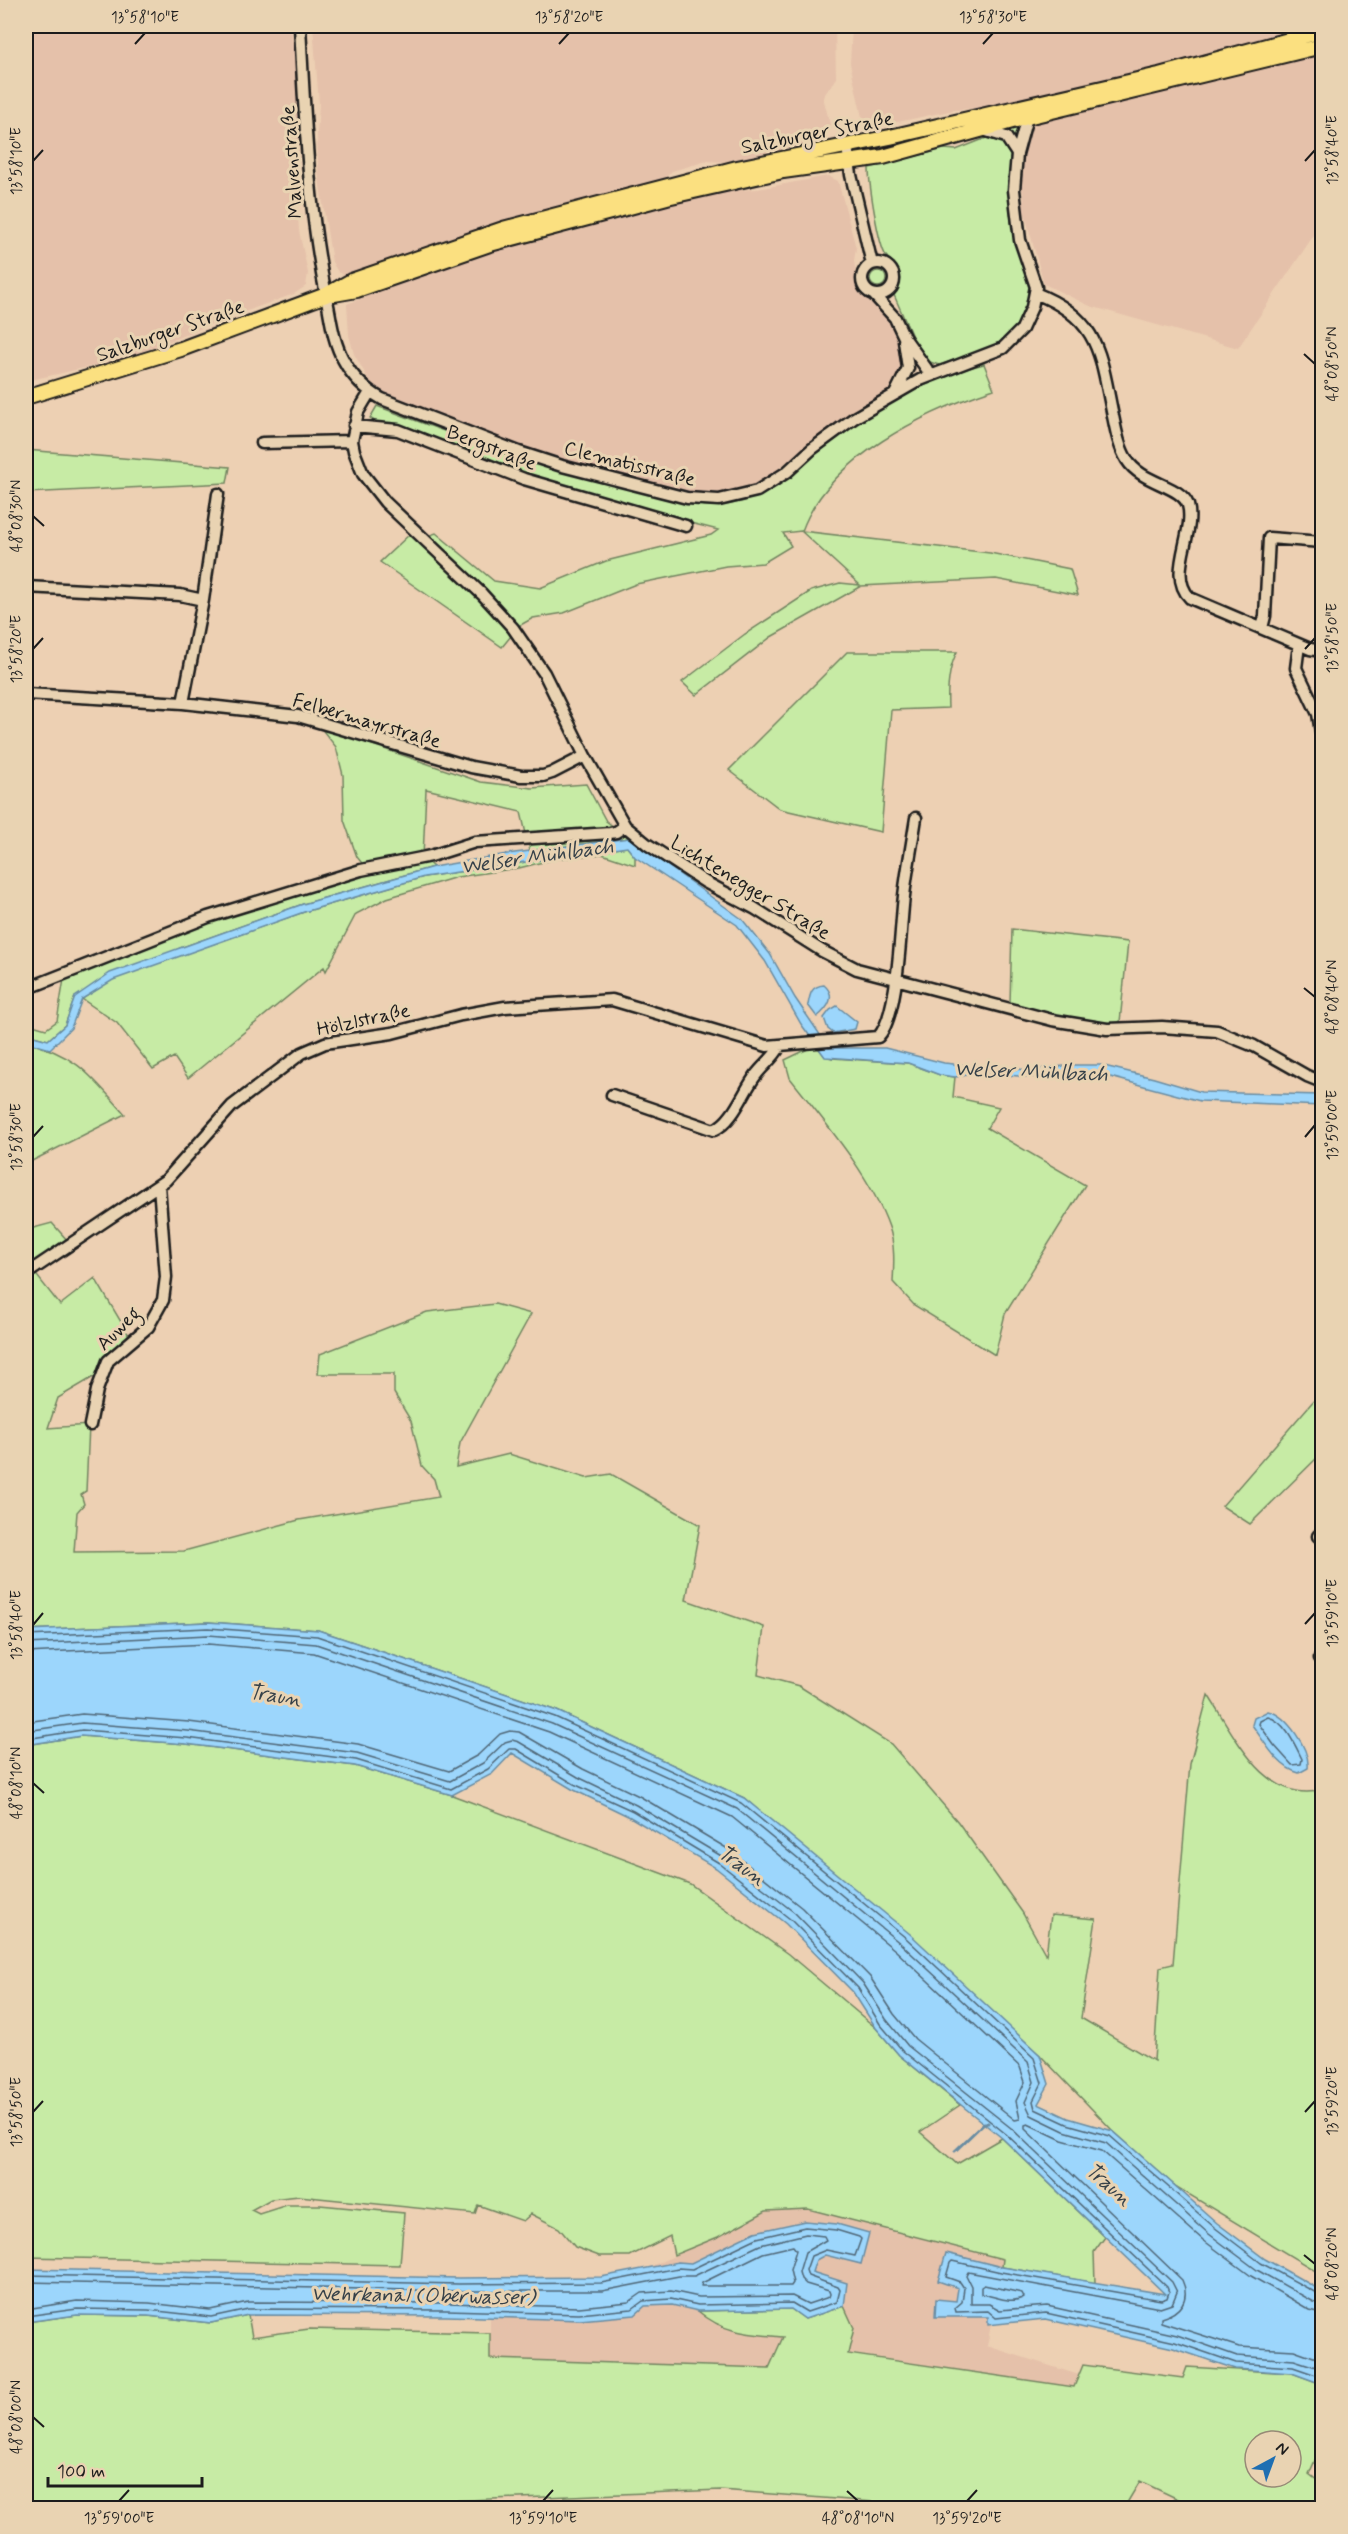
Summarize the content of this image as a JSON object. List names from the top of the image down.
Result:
{
  "streets": {
    "main road": ["Salzburger Straße"],
    "street": [
      "Malvenstraße",
      "Bergstraße",
      "Clematisstraße",
      "Felbermayrstraße",
      "Lichtenegger Straße",
      "Hölzlstraße",
      "Auweg"
    ]
  },
  "crossings": [
    ["Salzburger Straße", "Malvenstraße"],
    ["Bergstraße", "Lichtenegger Straße"],
    ["Clematisstraße", "Lichtenegger Straße"],
    ["Felbermayrstraße", "Lichtenegger Straße"],
    ["Lichtenegger Straße", "Hölzlstraße"],
    ["Hölzlstraße", "Auweg"]
  ],
  "water": ["Welser Mühlbach", "Traun", "Wehrkanal (Oberwasser)"],
  "scale_bar": "100 m",
  "north": "top right",
  "coordinates": [
    "13°58'10\"E",
    "13°58'20\"E",
    "13°58'30\"E",
    "13°58'40\"E",
    "48°08'50\"N",
    "48°08'30\"N",
    "13°58'50\"E",
    "48°08'40\"N",
    "13°59'00\"E",
    "13°59'10\"E",
    "48°08'10\"N",
    "13°59'20\"E",
    "48°08'20\"N",
    "48°08'00\"N"
  ]
}
